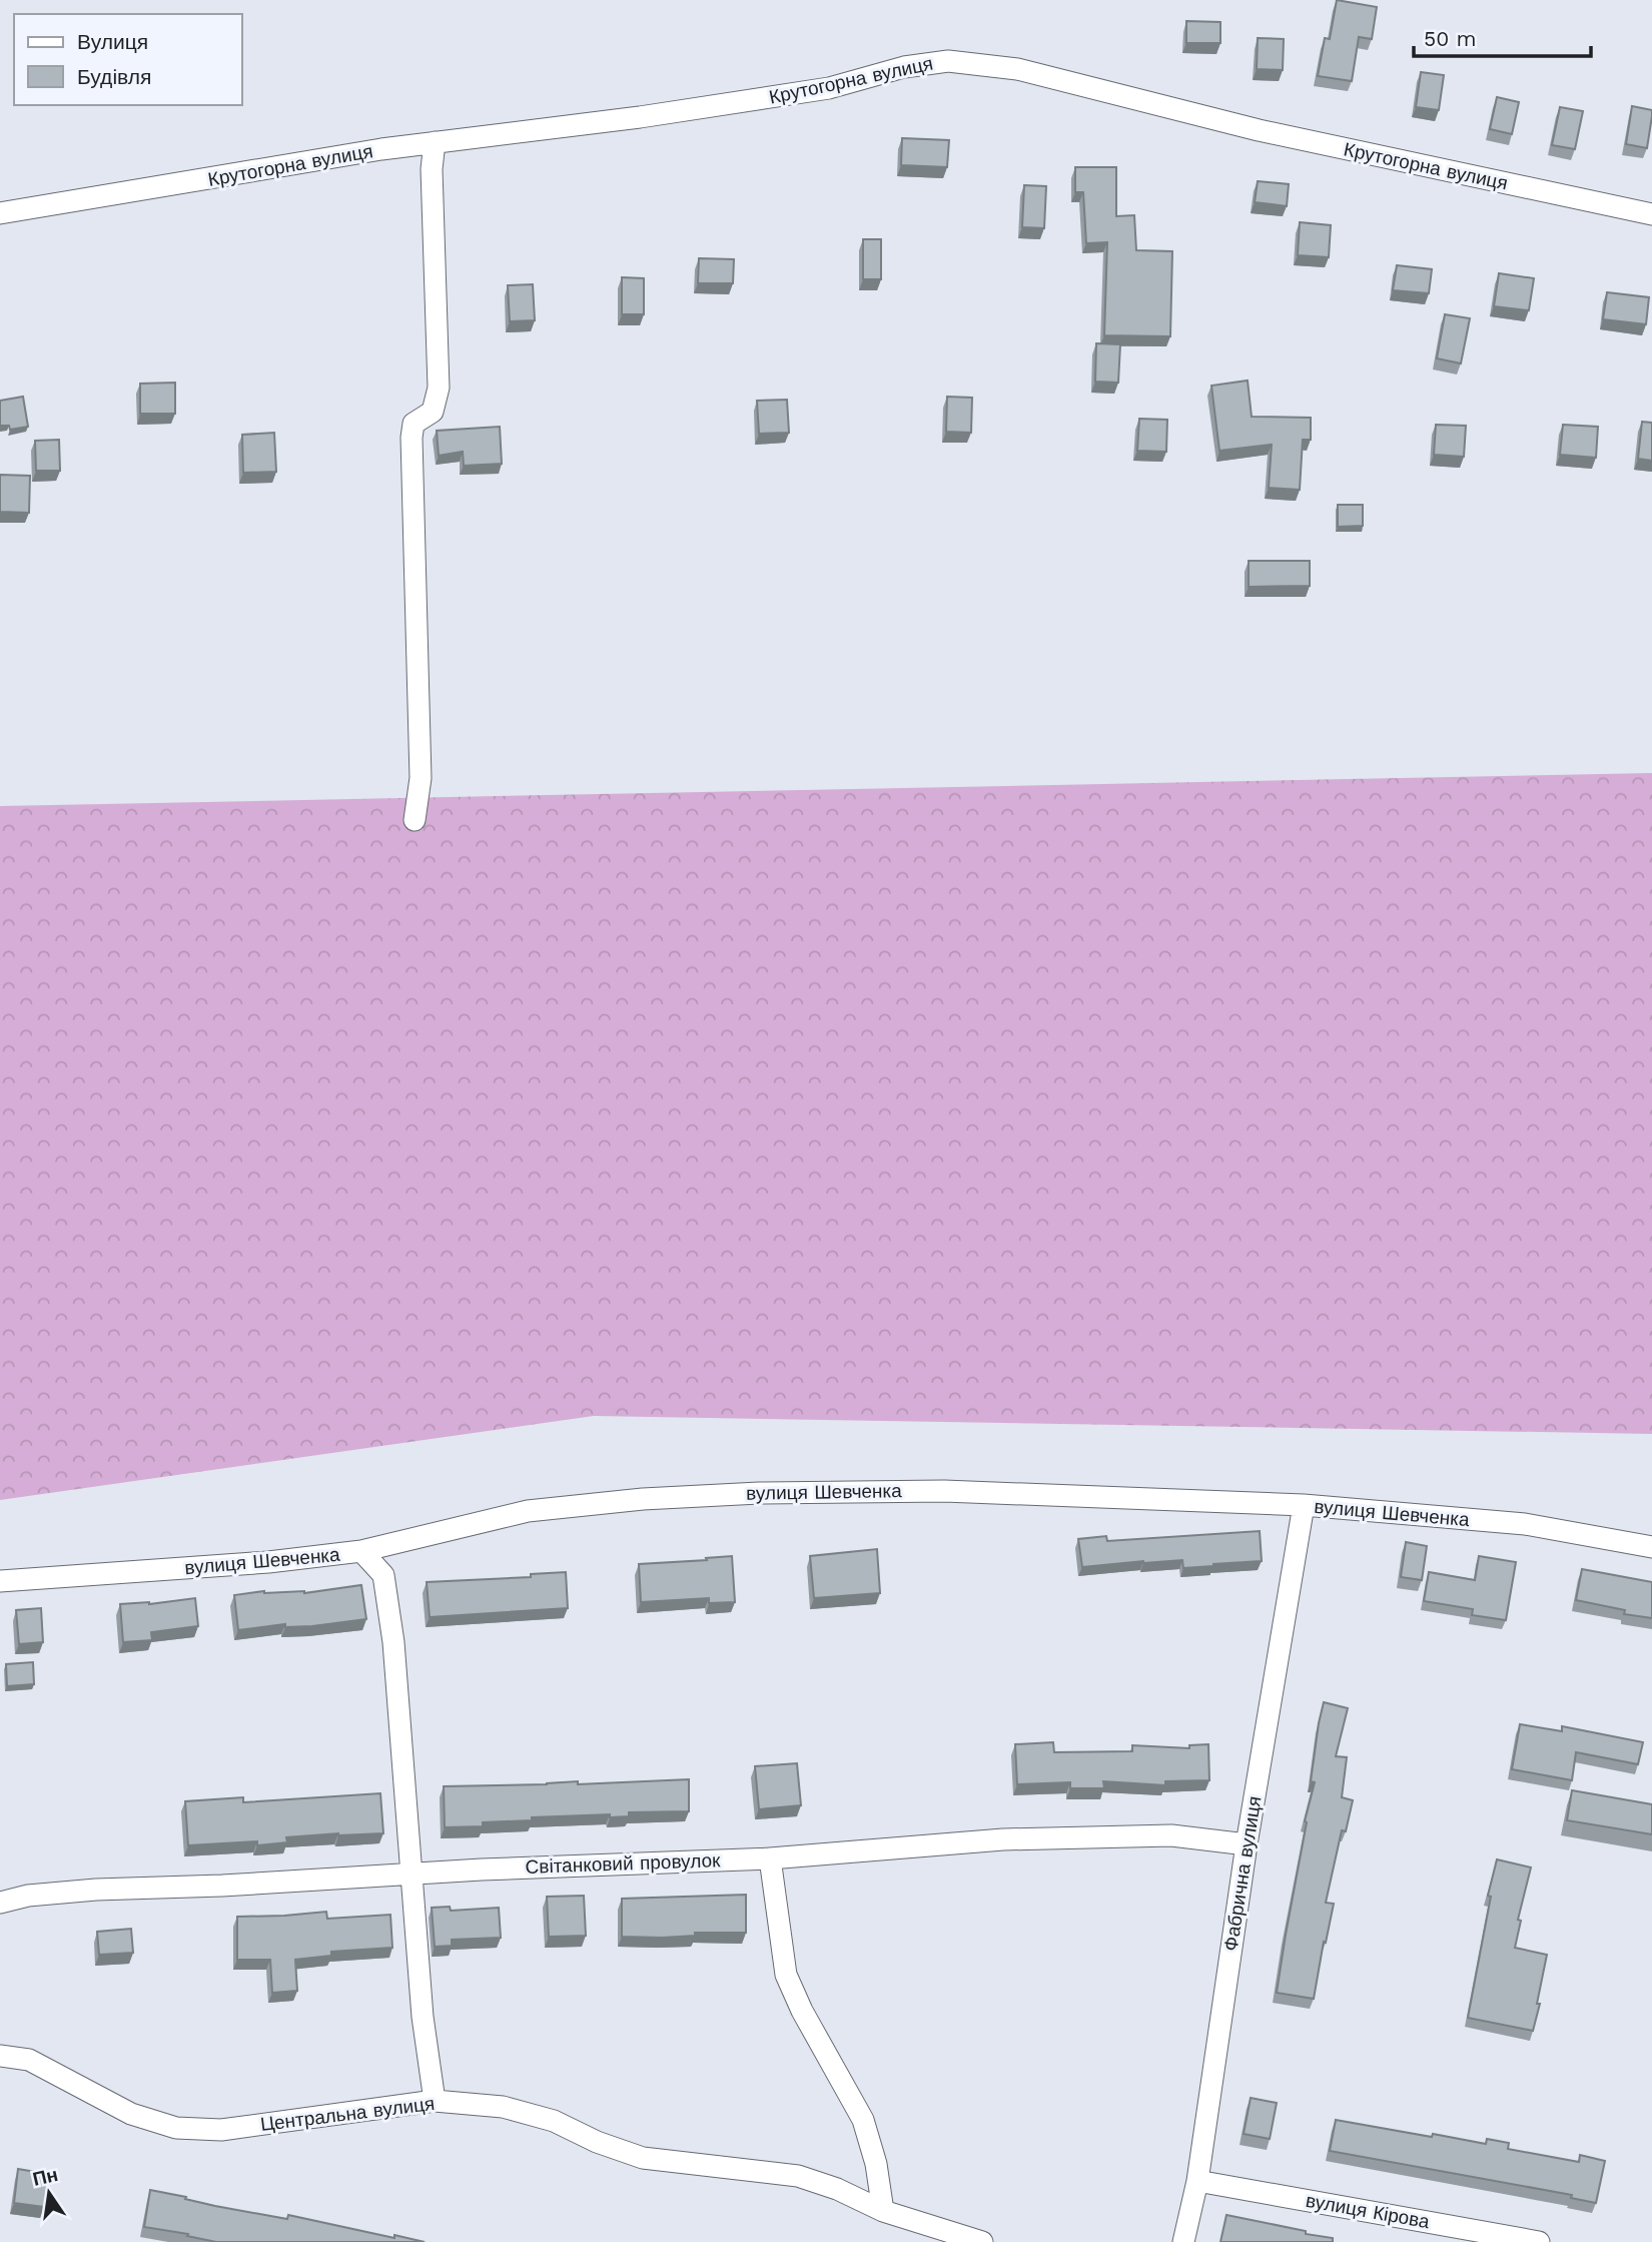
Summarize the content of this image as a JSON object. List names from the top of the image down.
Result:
{
  "streets": {
    "street": [
      "Крутогорна вулиця",
      "вулиця Шевченка",
      "Світанковий провулок",
      "Фабрична вулиця",
      "Центральна вулиця",
      "вулиця Кірова"
    ]
  },
  "crossings": [
    ["вулиця Шевченка", "Фабрична вулиця"],
    ["Світанковий провулок", "Фабрична вулиця"],
    ["Фабрична вулиця", "вулиця Кірова"]
  ],
  "legend": ["Вулиця", "Будівля"],
  "scale_bar": "50 m",
  "north": "top"
}
